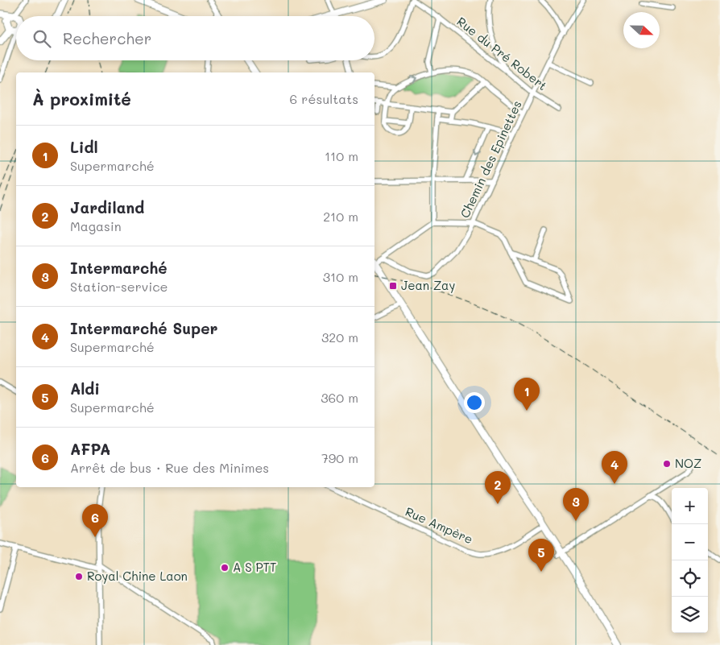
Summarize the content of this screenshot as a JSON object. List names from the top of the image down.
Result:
{
  "streets": {
    "street": ["Rue du Pré Robert", "Chemin des Epinettes", "Rue Ampère"]
  },
  "crossings": [
    ["Rue du Pré Robert", "Chemin des Epinettes"]
  ],
  "places": {
    "transit": ["Jean Zay"],
    "other": ["NOZ", "A S PTT", "Royal Chine Laon"]
  },
  "north": "right",
  "page": {
    "search": "Rechercher",
    "heading": ["À proximité", "6 résultats"],
    "list": [
      {
        "mark": "1",
        "name": "Lidl",
        "note": "Supermarché",
        "value": "110 m"
      },
      {
        "mark": "2",
        "name": "Jardiland",
        "note": "Magasin",
        "value": "210 m"
      },
      {
        "mark": "3",
        "name": "Intermarché",
        "note": "Station-service",
        "value": "310 m"
      },
      {
        "mark": "4",
        "name": "Intermarché Super",
        "note": "Supermarché",
        "value": "320 m"
      },
      {
        "mark": "5",
        "name": "Aldi",
        "note": "Supermarché",
        "value": "360 m"
      },
      {
        "mark": "6",
        "name": "AFPA",
        "note": "Arrêt de bus · Rue des Minimes",
        "value": "790 m"
      }
    ],
    "pins": [
      "1",
      "4",
      "2",
      "3",
      "6",
      "5"
    ],
    "map_buttons": ["+", "−"]
  }
}
